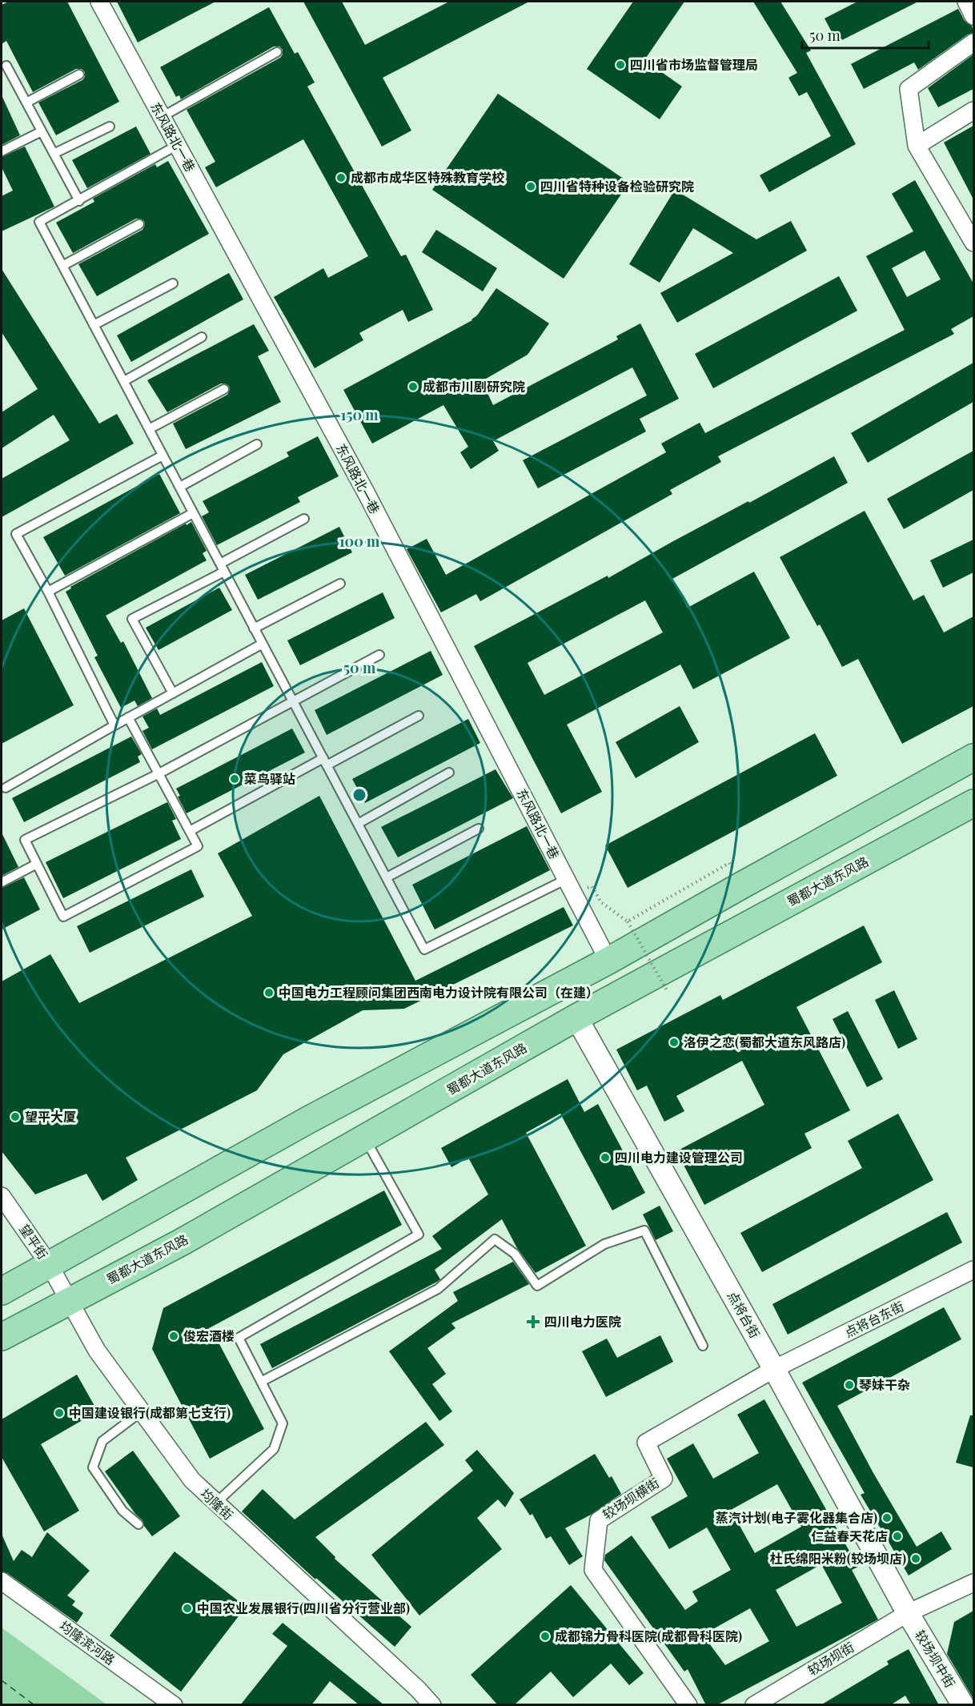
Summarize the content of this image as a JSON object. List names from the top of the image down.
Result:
{
  "streets": {
    "main road": ["蜀都大道东风路"],
    "street": [
      "东风路北一巷",
      "望平街",
      "点将台街",
      "点将台东街",
      "较场坝横街",
      "均隆街",
      "均隆滨河路",
      "较场坝街",
      "较场坝中街"
    ]
  },
  "crossings": [
    ["蜀都大道东风路", "点将台街"],
    ["蜀都大道东风路", "均隆街"],
    ["望平街", "均隆街"],
    ["点将台街", "点将台东街"],
    ["点将台街", "较场坝横街"],
    ["点将台街", "较场坝街"],
    ["点将台街", "较场坝中街"],
    ["点将台东街", "较场坝横街"],
    ["较场坝街", "较场坝中街"]
  ],
  "places": {
    "other": [
      "四川省市场监督管理局",
      "成都市成华区特殊教育学校",
      "四川省特种设备检验研究院",
      "成都市川剧研究院",
      "菜鸟驿站",
      "中国电力工程顾问集团西南电力设计院有限公司（在建）",
      "洛伊之恋(蜀都大道东风路店)",
      "望平大厦",
      "四川电力建设管理公司",
      "俊宏酒楼",
      "琴妹干杂",
      "中国建设银行(成都第七支行)",
      "蒸汽计划(电子雾化器集合店)",
      "仁益春天花店",
      "杜氏绵阳米粉(较场坝店)",
      "中国农业发展银行(四川省分行营业部)",
      "成都锦力骨科医院(成都骨科医院)"
    ],
    "health": ["四川电力医院"]
  },
  "scale_bar": "50 m",
  "rings": ["150 m", "100 m", "50 m"]
}
